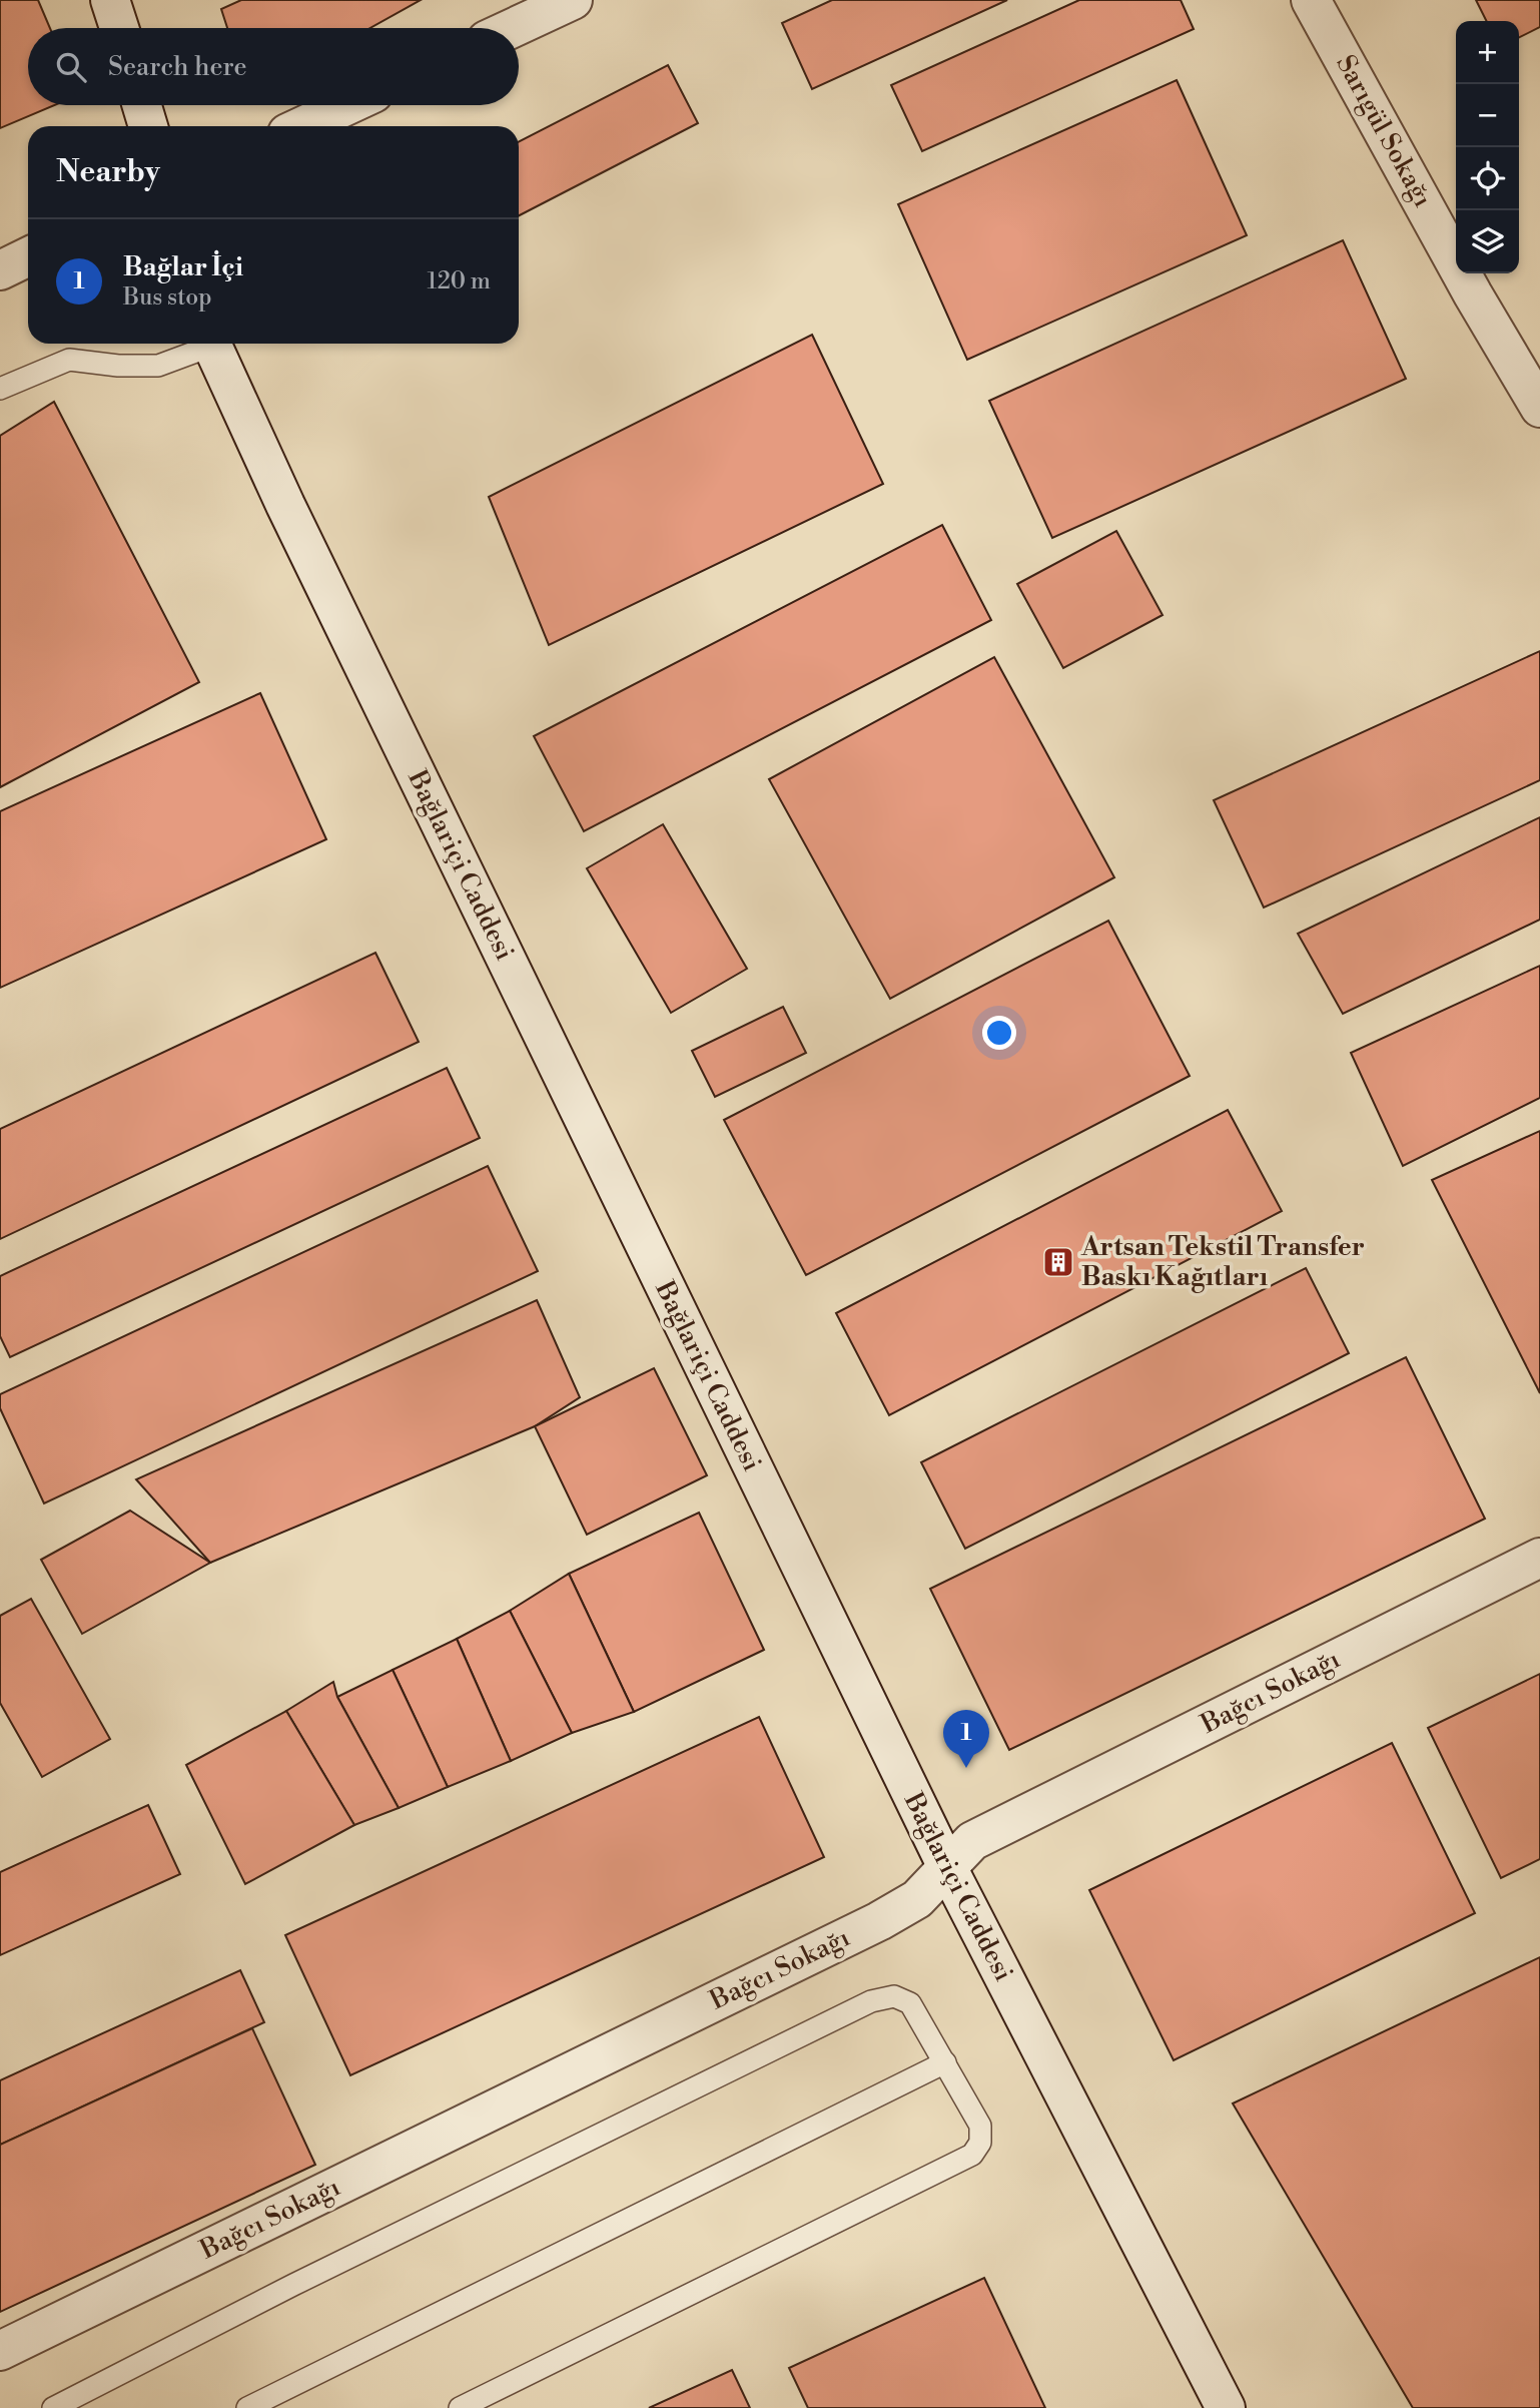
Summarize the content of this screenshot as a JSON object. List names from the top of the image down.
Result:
{
  "streets": {
    "street": ["Sarıgül Sokağı", "Bağlariçi Caddesi", "Bağcı Sokağı"]
  },
  "crossings": [
    ["Bağlariçi Caddesi", "Bağcı Sokağı"]
  ],
  "places": {
    "building": ["Artsan Tekstil Transfer Baskı Kağıtları"]
  },
  "page": {
    "map_buttons": ["+", "−"],
    "search": "Search here",
    "heading": "Nearby",
    "list": [
      {
        "mark": "1",
        "name": "Bağlar İçi",
        "note": "Bus stop",
        "value": "120 m"
      }
    ],
    "pins": "1"
  }
}
